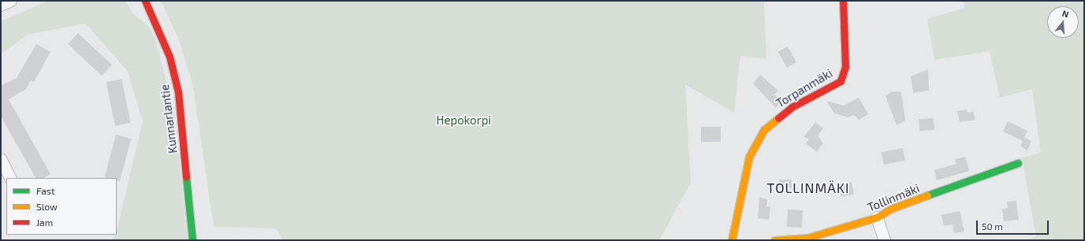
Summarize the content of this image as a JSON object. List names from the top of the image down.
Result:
{
  "streets": {
    "street": ["Torpanmäki", "Kunnarlantie", "Tollinmäki"]
  },
  "districts": ["TOLLINMÄKI"],
  "parks": ["Hepokorpi"],
  "legend": ["Fast", "Slow", "Jam"],
  "scale_bar": "50 m",
  "north": "top"
}
